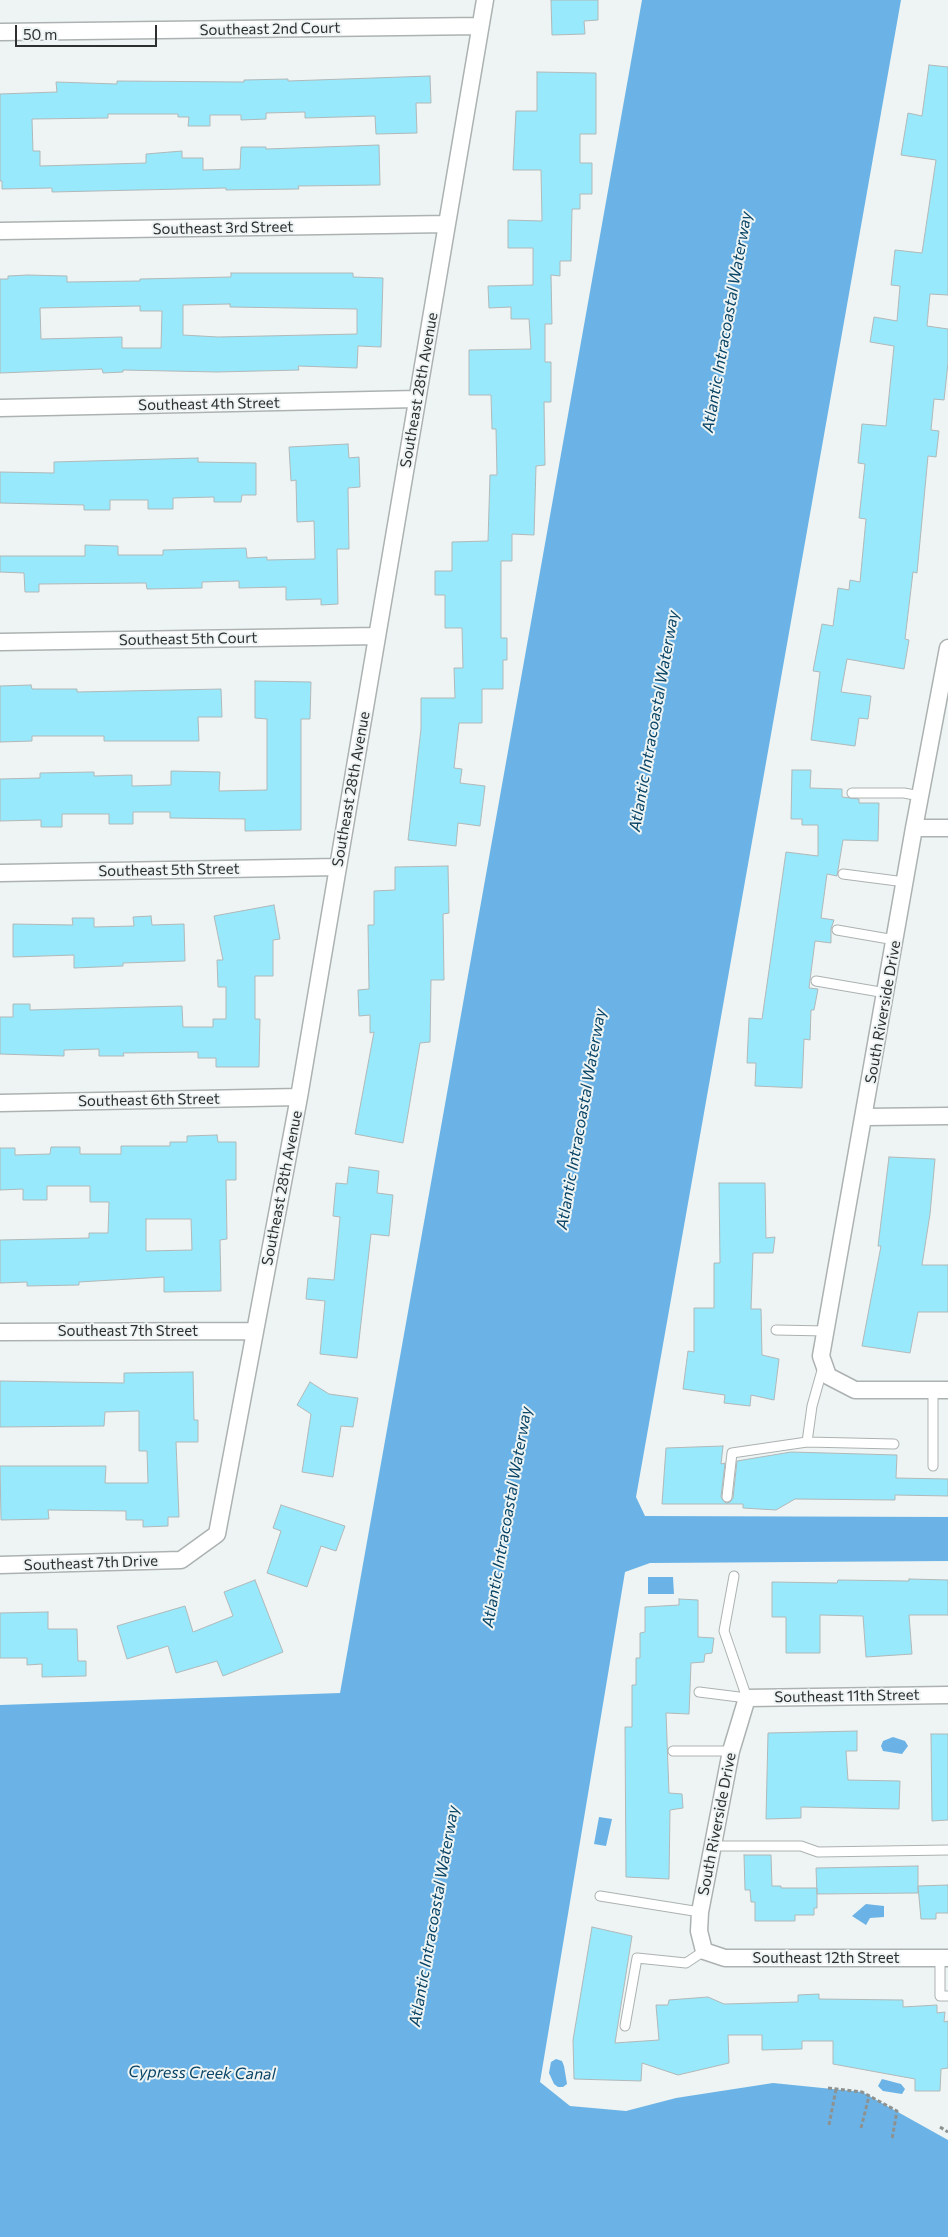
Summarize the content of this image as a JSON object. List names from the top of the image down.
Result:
{
  "streets": {
    "street": [
      "Southeast 2nd Court",
      "Southeast 3rd Street",
      "Southeast 28th Avenue",
      "Southeast 4th Street",
      "Southeast 5th Court",
      "Southeast 5th Street",
      "South Riverside Drive",
      "Southeast 6th Street",
      "Southeast 7th Street",
      "Southeast 7th Drive",
      "Southeast 11th Street",
      "Southeast 12th Street"
    ]
  },
  "crossings": [
    ["Southeast 2nd Court", "Southeast 28th Avenue"],
    ["Southeast 3rd Street", "Southeast 28th Avenue"],
    ["Southeast 28th Avenue", "Southeast 4th Street"],
    ["Southeast 28th Avenue", "Southeast 5th Court"],
    ["Southeast 28th Avenue", "Southeast 5th Street"],
    ["Southeast 28th Avenue", "Southeast 6th Street"],
    ["Southeast 28th Avenue", "Southeast 7th Street"],
    ["Southeast 28th Avenue", "Southeast 7th Drive"],
    ["South Riverside Drive", "Southeast 11th Street"],
    ["South Riverside Drive", "Southeast 12th Street"]
  ],
  "water": ["Atlantic Intracoastal Waterway", "Cypress Creek Canal"],
  "scale_bar": "50 m"
}
